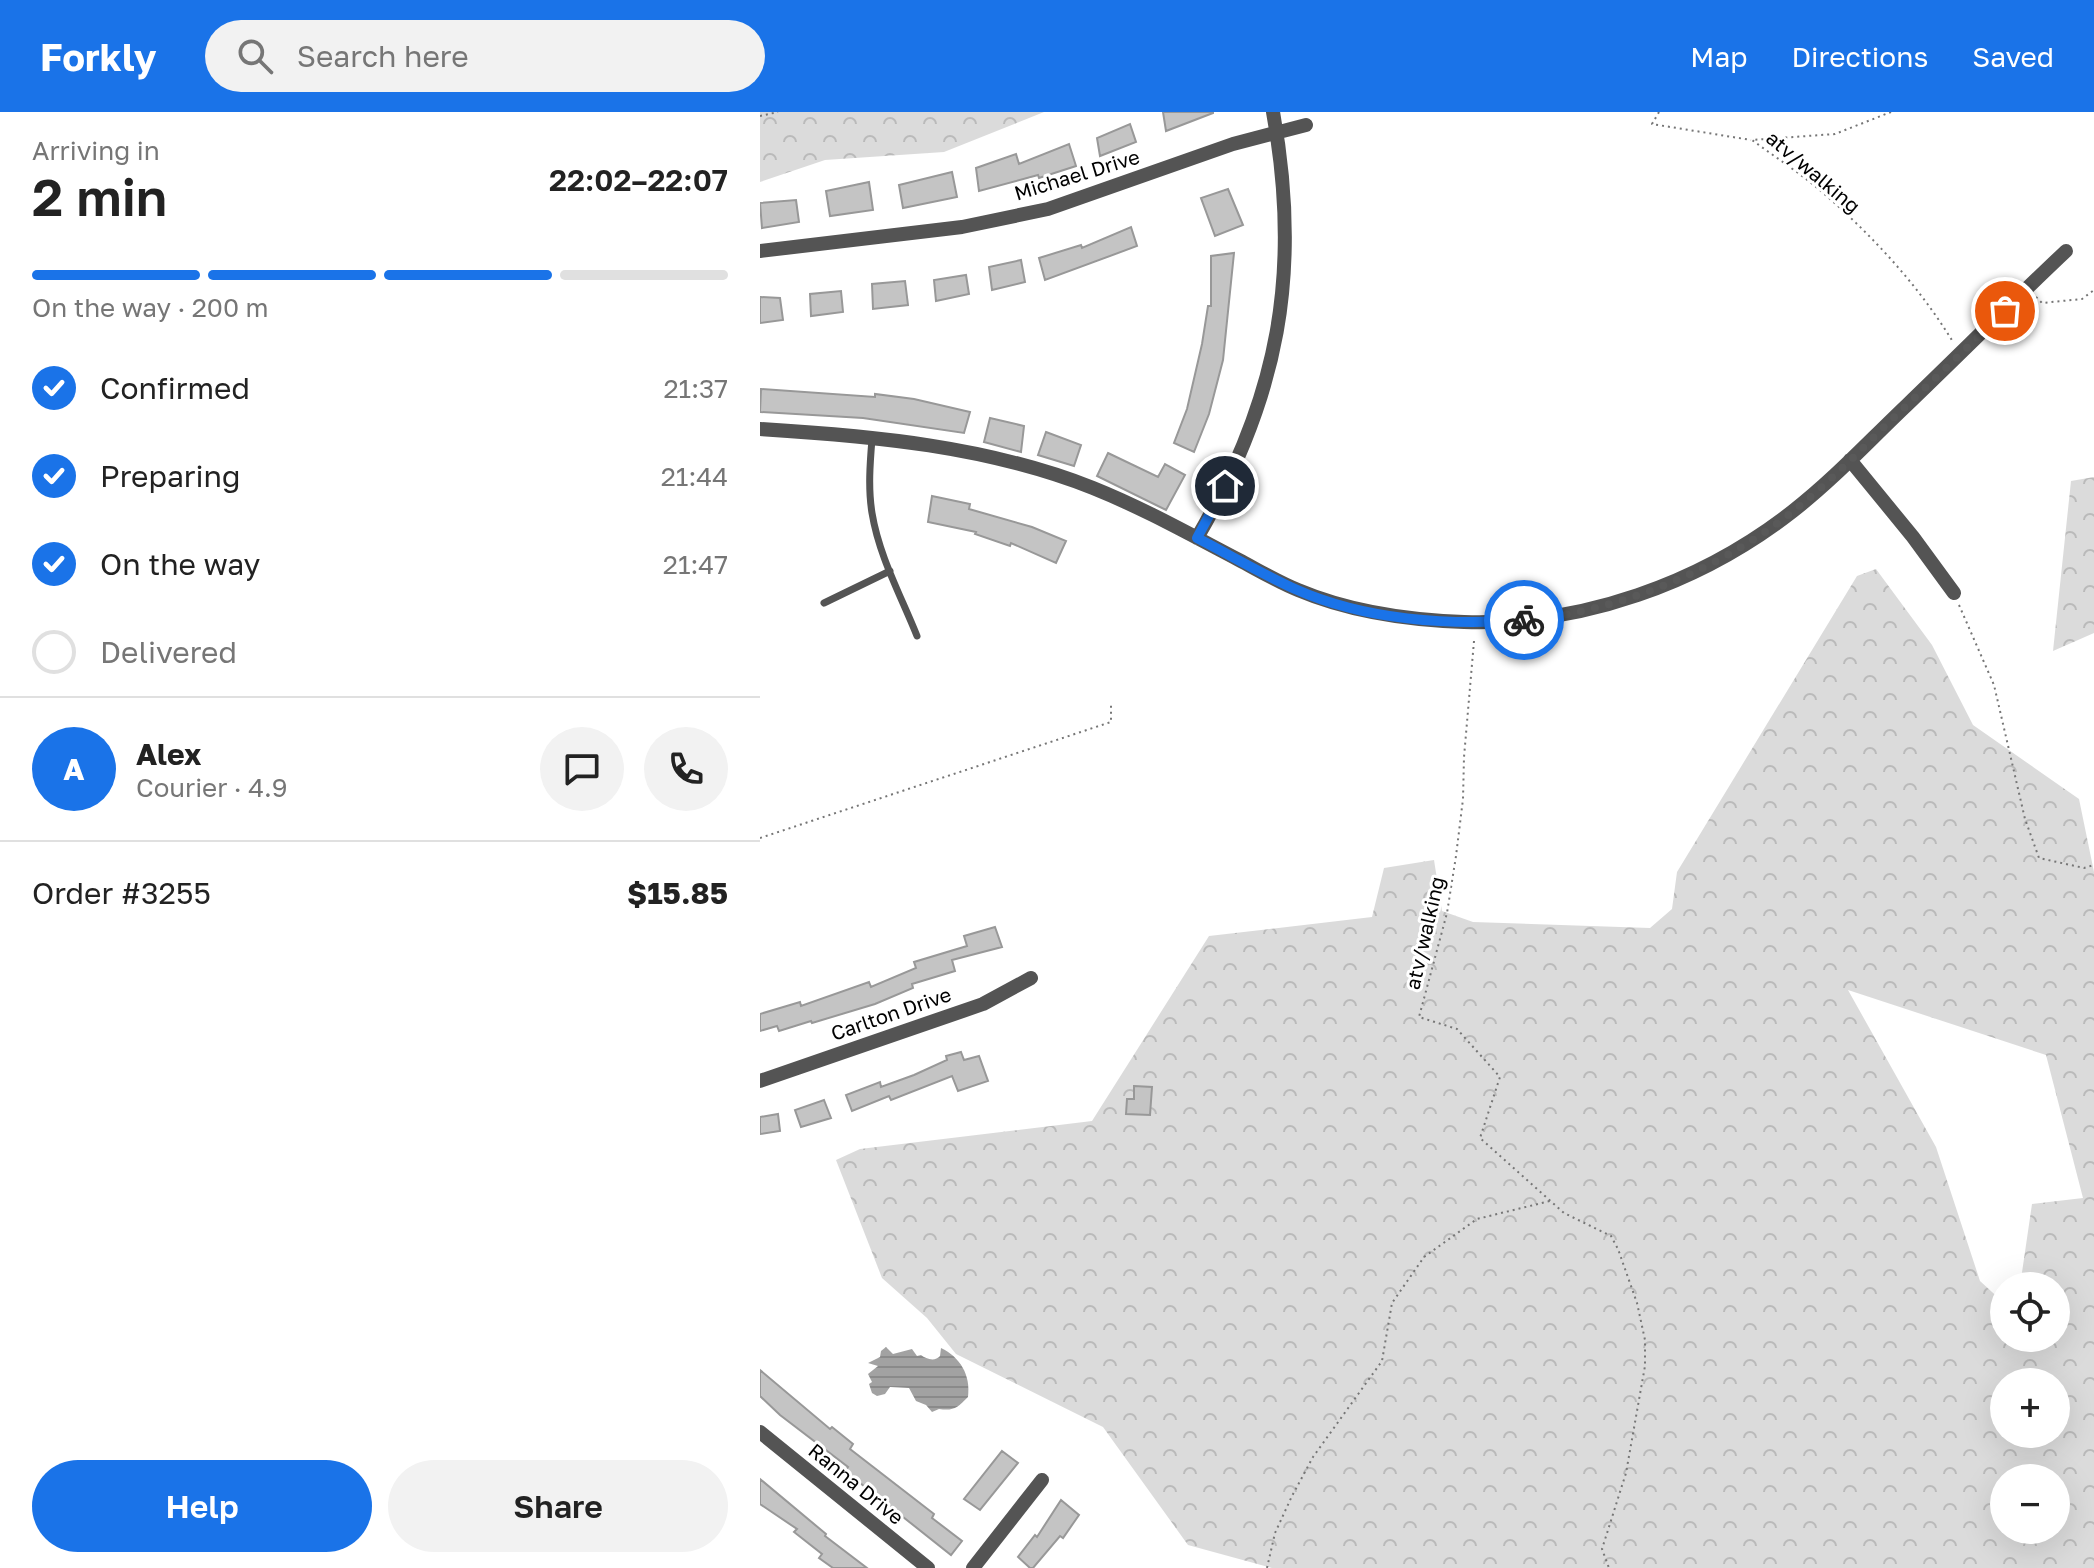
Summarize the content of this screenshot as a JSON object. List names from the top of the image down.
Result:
{
  "streets": {
    "street": ["Michael Drive", "Carlton Drive", "Ranna Drive"],
    "path": ["atv/walking"]
  },
  "page": {
    "header": "Forkly",
    "search": "Search here",
    "nav": ["Map", "Directions", "Saved"],
    "heading": ["2 min", "Arriving in", "22:02–22:07"],
    "panel": [
      "Alex",
      "Courier · 4.9",
      "Order #3255",
      "$15.85"
    ],
    "bar": "On the way · 200 m",
    "list": [
      ["Confirmed", "21:37"],
      ["Preparing", "21:44"],
      ["On the way", "21:47"],
      "Delivered"
    ],
    "round": "A",
    "map_buttons": ["+", "−"],
    "buttons": ["Help", "Share"]
  }
}
